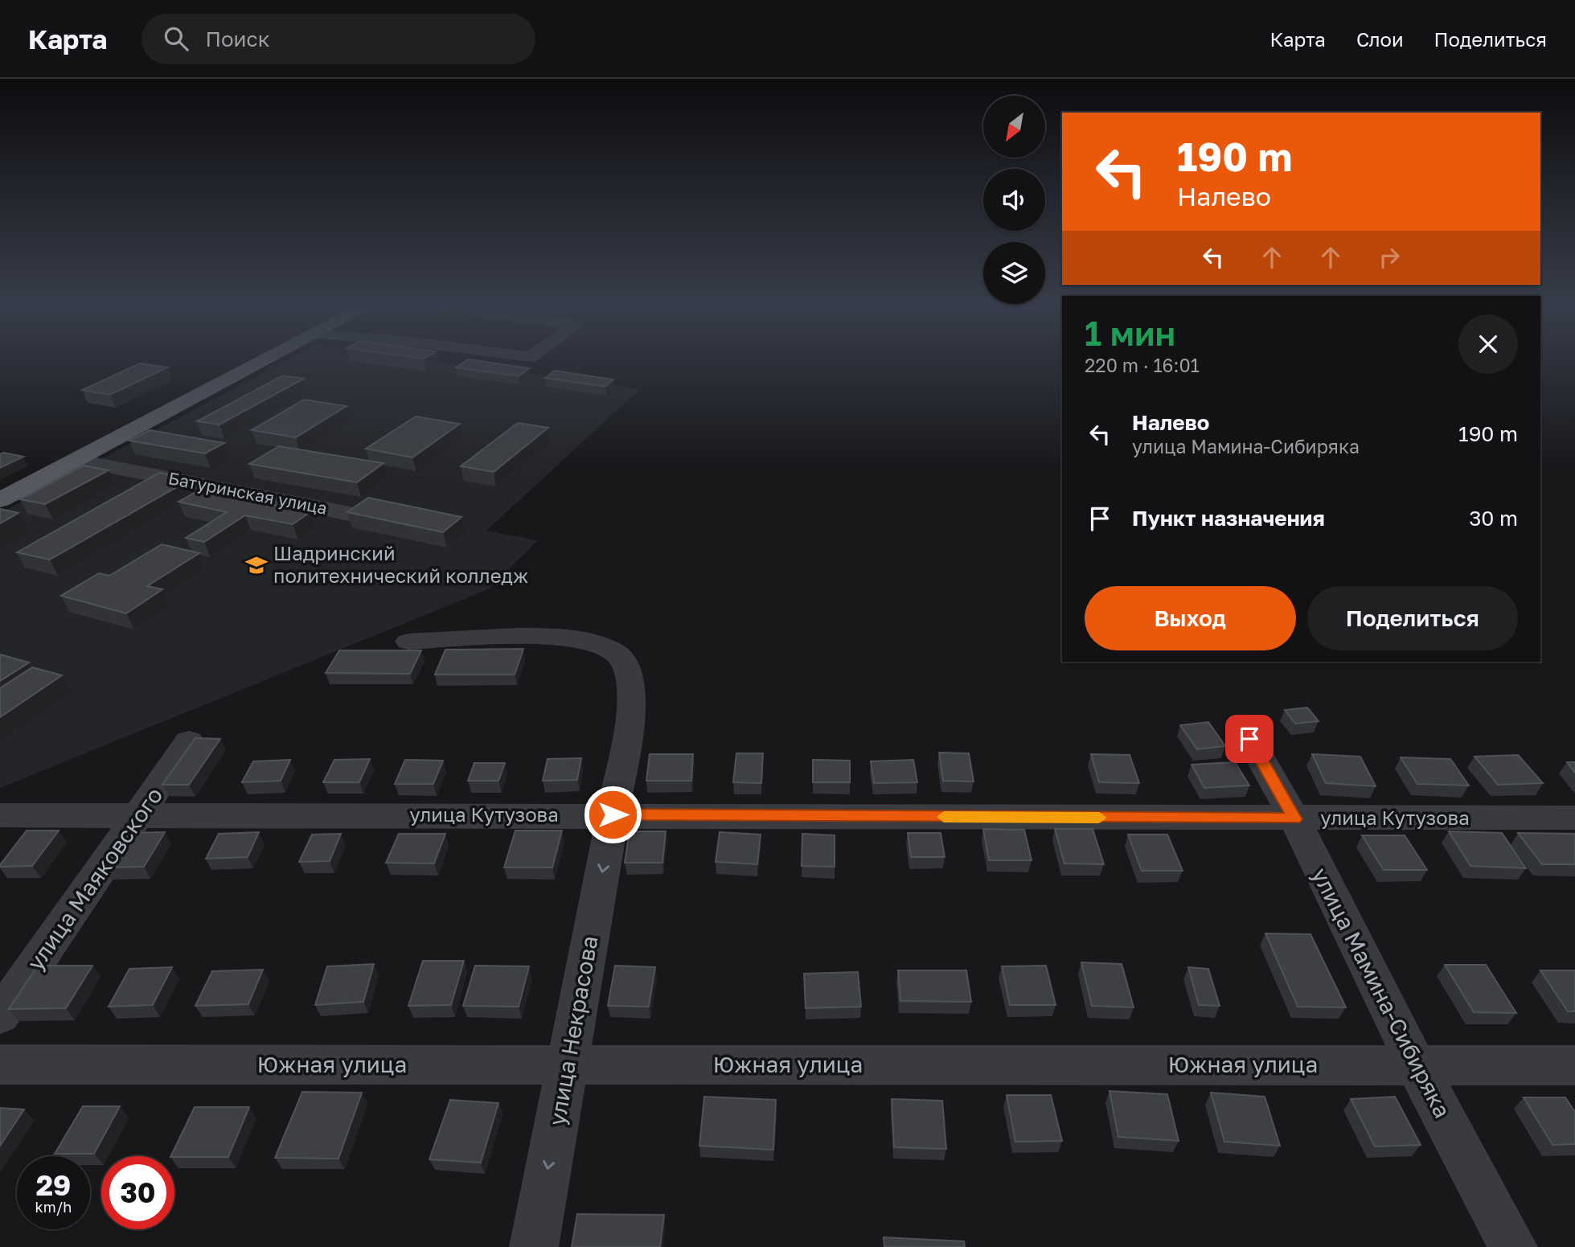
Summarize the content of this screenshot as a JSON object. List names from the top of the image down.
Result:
{
  "streets": {
    "street": [
      "Батуринская улица",
      "улица Кутузова",
      "улица Маяковского",
      "улица Мамина-Сибиряка",
      "улица Некрасова",
      "Южная улица"
    ]
  },
  "crossings": [
    ["улица Кутузова", "улица Маяковского"],
    ["улица Кутузова", "улица Мамина-Сибиряка"],
    ["улица Кутузова", "улица Некрасова"],
    ["улица Мамина-Сибиряка", "Южная улица"],
    ["улица Некрасова", "Южная улица"]
  ],
  "one_way": ["улица Некрасова"],
  "places": {
    "school or university": ["Шадринский политехнический колледж"]
  },
  "north": "bottom left",
  "page": {
    "header": "Карта",
    "search": "Поиск",
    "nav": ["Карта", "Слои", "Поделиться"],
    "turn": ["190 m", "Налево"],
    "heading": ["1 мин", "220 m · 16:01"],
    "list": [
      {
        "name": "Налево",
        "note": "улица Мамина-Сибиряка",
        "value": "190 m"
      },
      {
        "name": "Пункт назначения",
        "value": "30 m"
      }
    ],
    "buttons": ["Выход", "Поделиться"],
    "speed": "29 km/h",
    "limit": "30"
  }
}
